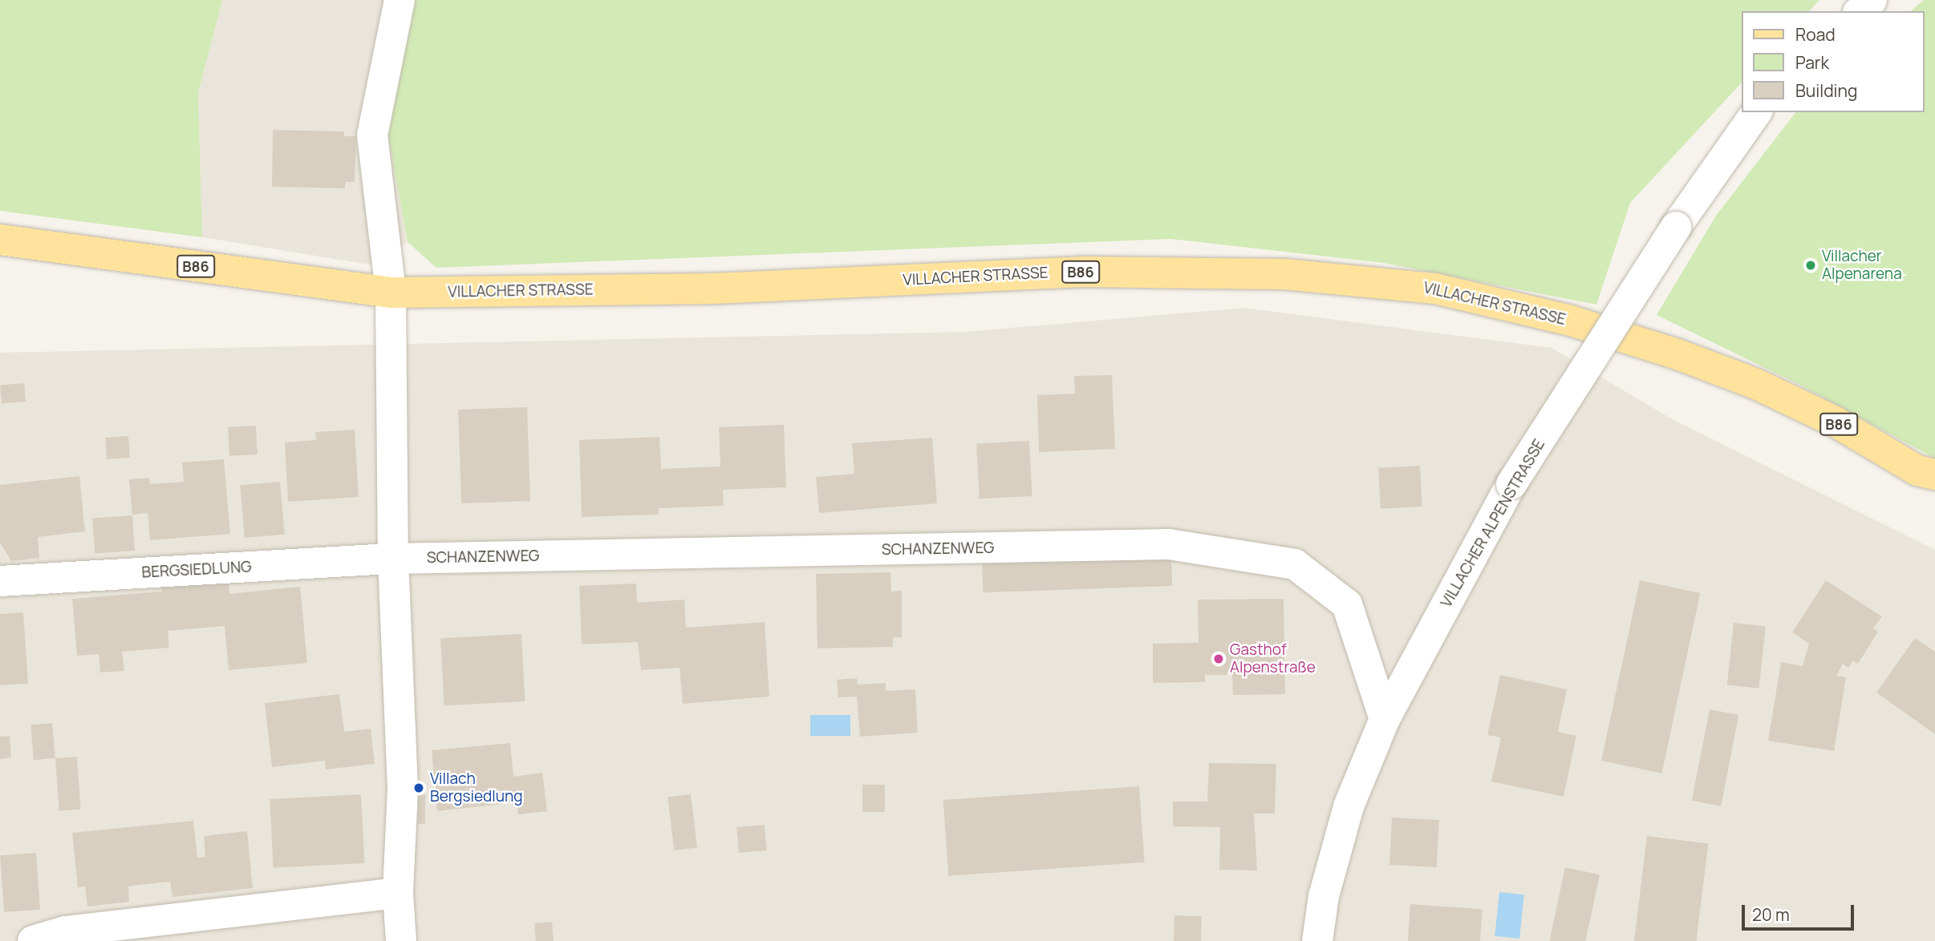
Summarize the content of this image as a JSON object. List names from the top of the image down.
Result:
{
  "streets": {
    "main road": ["B86", "VILLACHER STRASSE"],
    "street": ["VILLACHER ALPENSTRASSE", "SCHANZENWEG", "BERGSIEDLUNG"]
  },
  "crossings": [
    ["VILLACHER ALPENSTRASSE", "SCHANZENWEG"],
    ["SCHANZENWEG", "BERGSIEDLUNG"]
  ],
  "places": ["Villacher Alpenarena", "Gasthof Alpenstraße", "Villach Bergsiedlung"],
  "legend": ["Road", "Park", "Building"],
  "scale_bar": "20 m"
}
